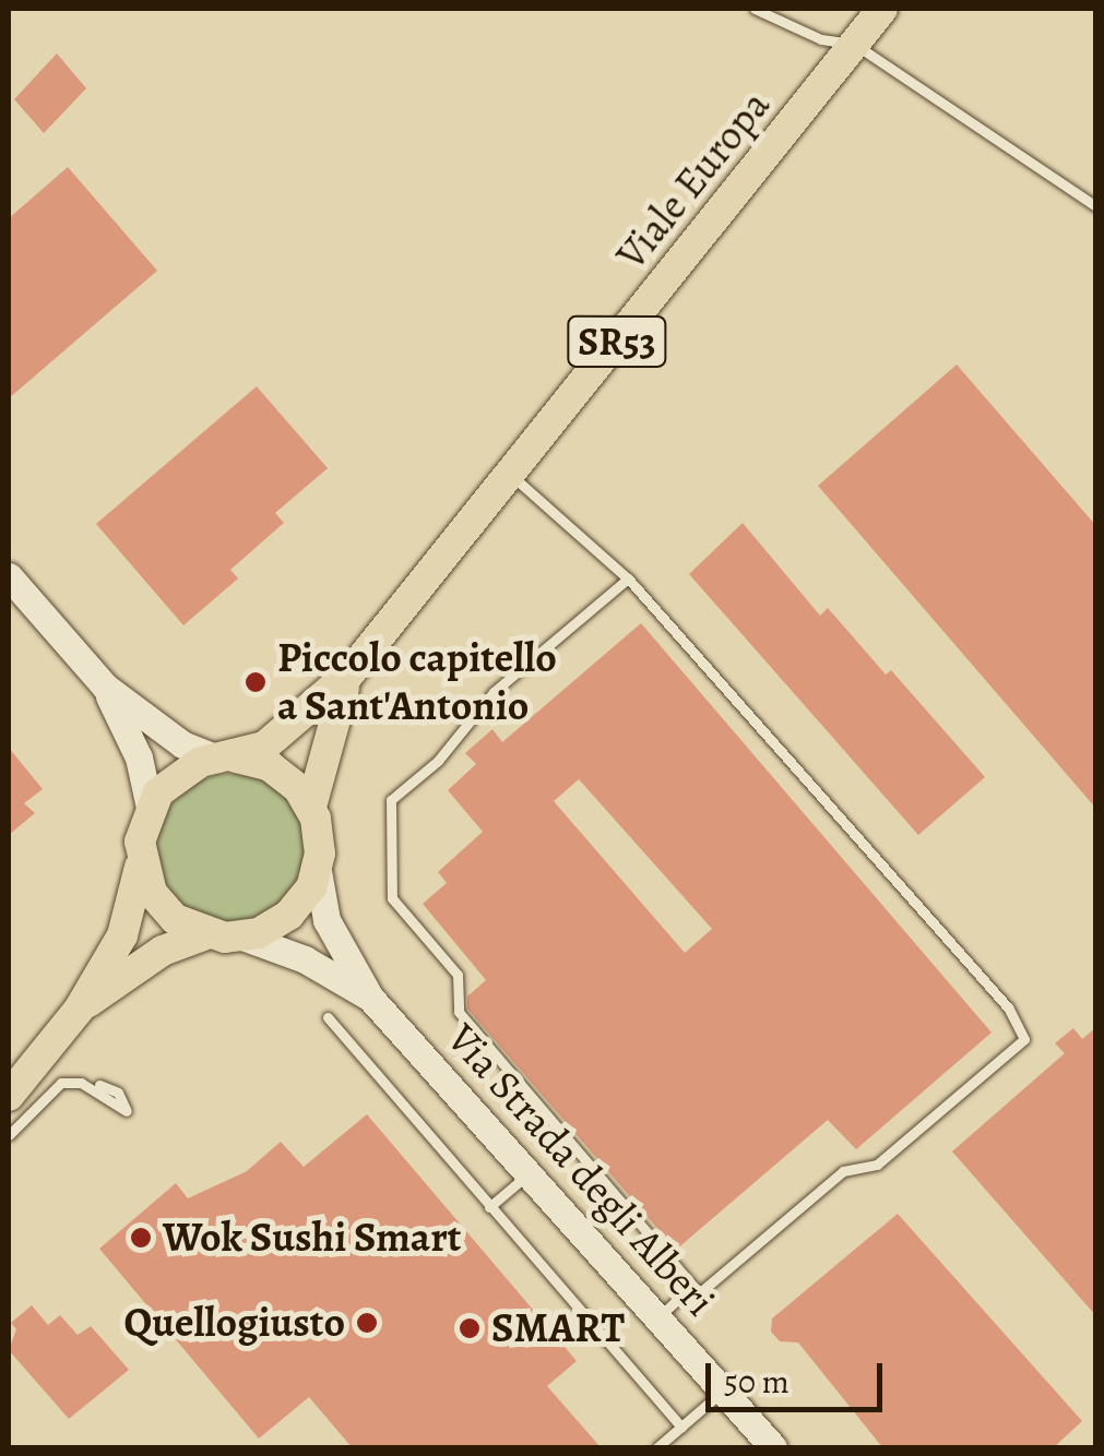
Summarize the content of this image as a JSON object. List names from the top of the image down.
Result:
{
  "streets": {
    "main road": ["Viale Europa", "SR53", "Via Strada degli Alberi"]
  },
  "crossings": [
    ["Viale Europa", "Via Strada degli Alberi"]
  ],
  "places": [
    "Piccolo capitello a Sant'Antonio",
    "Wok Sushi Smart",
    "Quellogiusto",
    "SMART"
  ],
  "scale_bar": "50 m"
}
